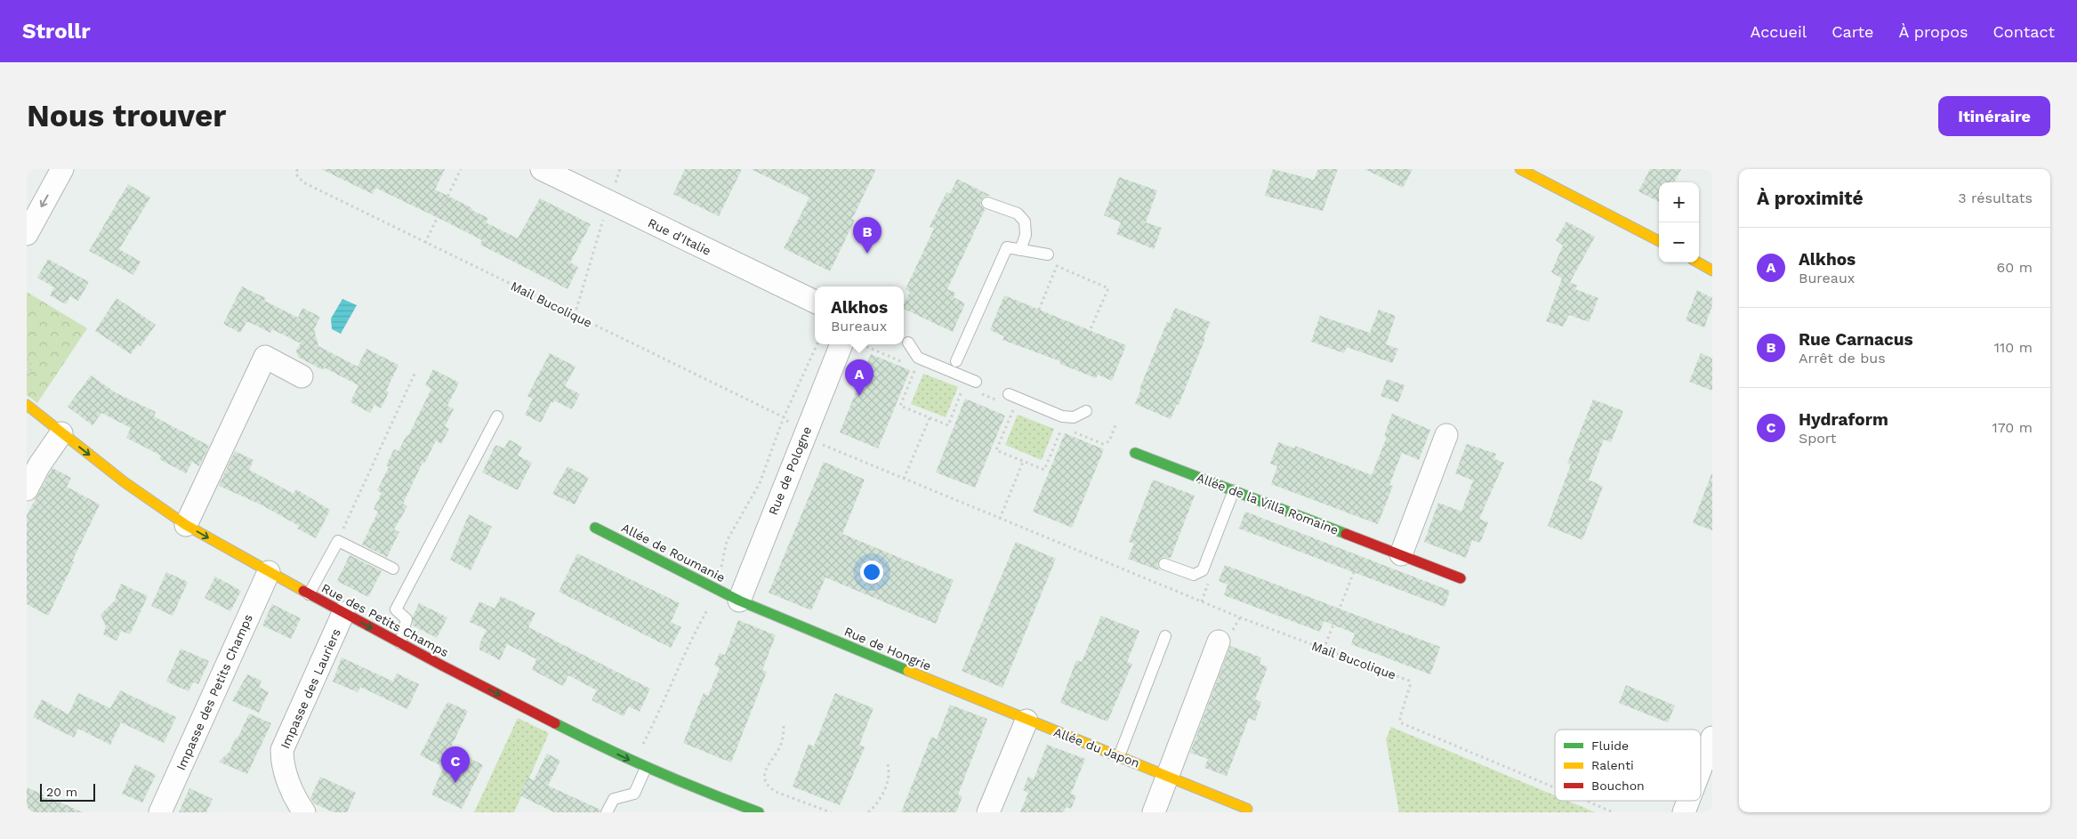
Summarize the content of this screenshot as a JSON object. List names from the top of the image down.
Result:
{
  "streets": {
    "street": [
      "Rue d'Italie",
      "Rue de Pologne",
      "Allée de la Villa Romaine",
      "Allée de Roumanie",
      "Rue des Petits Champs",
      "Rue de Hongrie",
      "Impasse des Lauriers",
      "Impasse des Petits Champs",
      "Allée du Japon"
    ],
    "path": ["Mail Bucolique"]
  },
  "crossings": [
    ["Mail Bucolique", "Rue de Pologne"],
    ["Rue de Pologne", "Allée de Roumanie"],
    ["Rue de Pologne", "Rue de Hongrie"],
    ["Allée de Roumanie", "Rue de Hongrie"],
    ["Rue des Petits Champs", "Impasse des Lauriers"],
    ["Rue des Petits Champs", "Impasse des Petits Champs"],
    ["Rue de Hongrie", "Allée du Japon"]
  ],
  "one_way": ["Rue des Petits Champs"],
  "legend": ["Fluide", "Ralenti", "Bouchon"],
  "scale_bar": "20 m",
  "page": {
    "header": "Strollr",
    "nav": [
      "Accueil",
      "Carte",
      "À propos",
      "Contact"
    ],
    "buttons": "Itinéraire",
    "title": "Nous trouver",
    "heading": ["À proximité", "3 résultats"],
    "map_buttons": ["+", "−"],
    "pins": ["B", "A", "C"],
    "list": [
      {
        "mark": "A",
        "name": "Alkhos",
        "note": "Bureaux",
        "value": "60 m"
      },
      {
        "mark": "B",
        "name": "Rue Carnacus",
        "note": "Arrêt de bus",
        "value": "110 m"
      },
      {
        "mark": "C",
        "name": "Hydraform",
        "note": "Sport",
        "value": "170 m"
      }
    ],
    "popup": ["Alkhos", "Bureaux"],
    "scale": "20 m"
  }
}
